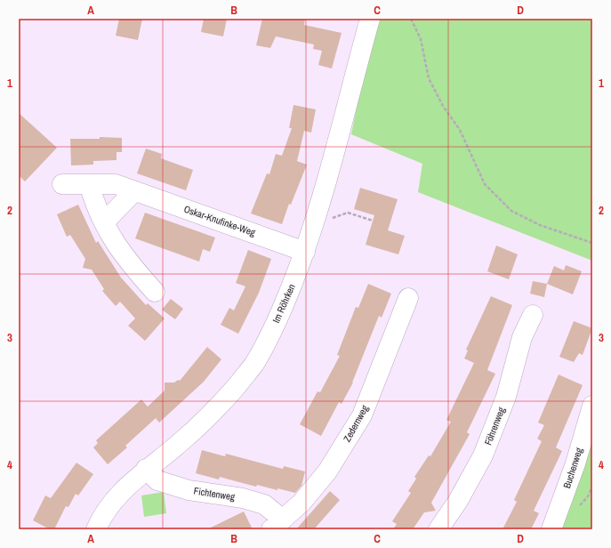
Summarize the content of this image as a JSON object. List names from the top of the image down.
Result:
{
  "streets": {
    "street": [
      "Oskar-Knufinke-Weg",
      "Im Röhrken",
      "Zedernweg",
      "Föhrenweg",
      "Buchenweg",
      "Fichtenweg"
    ]
  },
  "crossings": [
    ["Oskar-Knufinke-Weg", "Im Röhrken"],
    ["Im Röhrken", "Fichtenweg"],
    ["Zedernweg", "Fichtenweg"]
  ],
  "grid": {
    "columns": [
      "A",
      "B",
      "C",
      "D"
    ],
    "rows": [
      "1",
      "2",
      "3",
      "4"
    ]
  }
}
